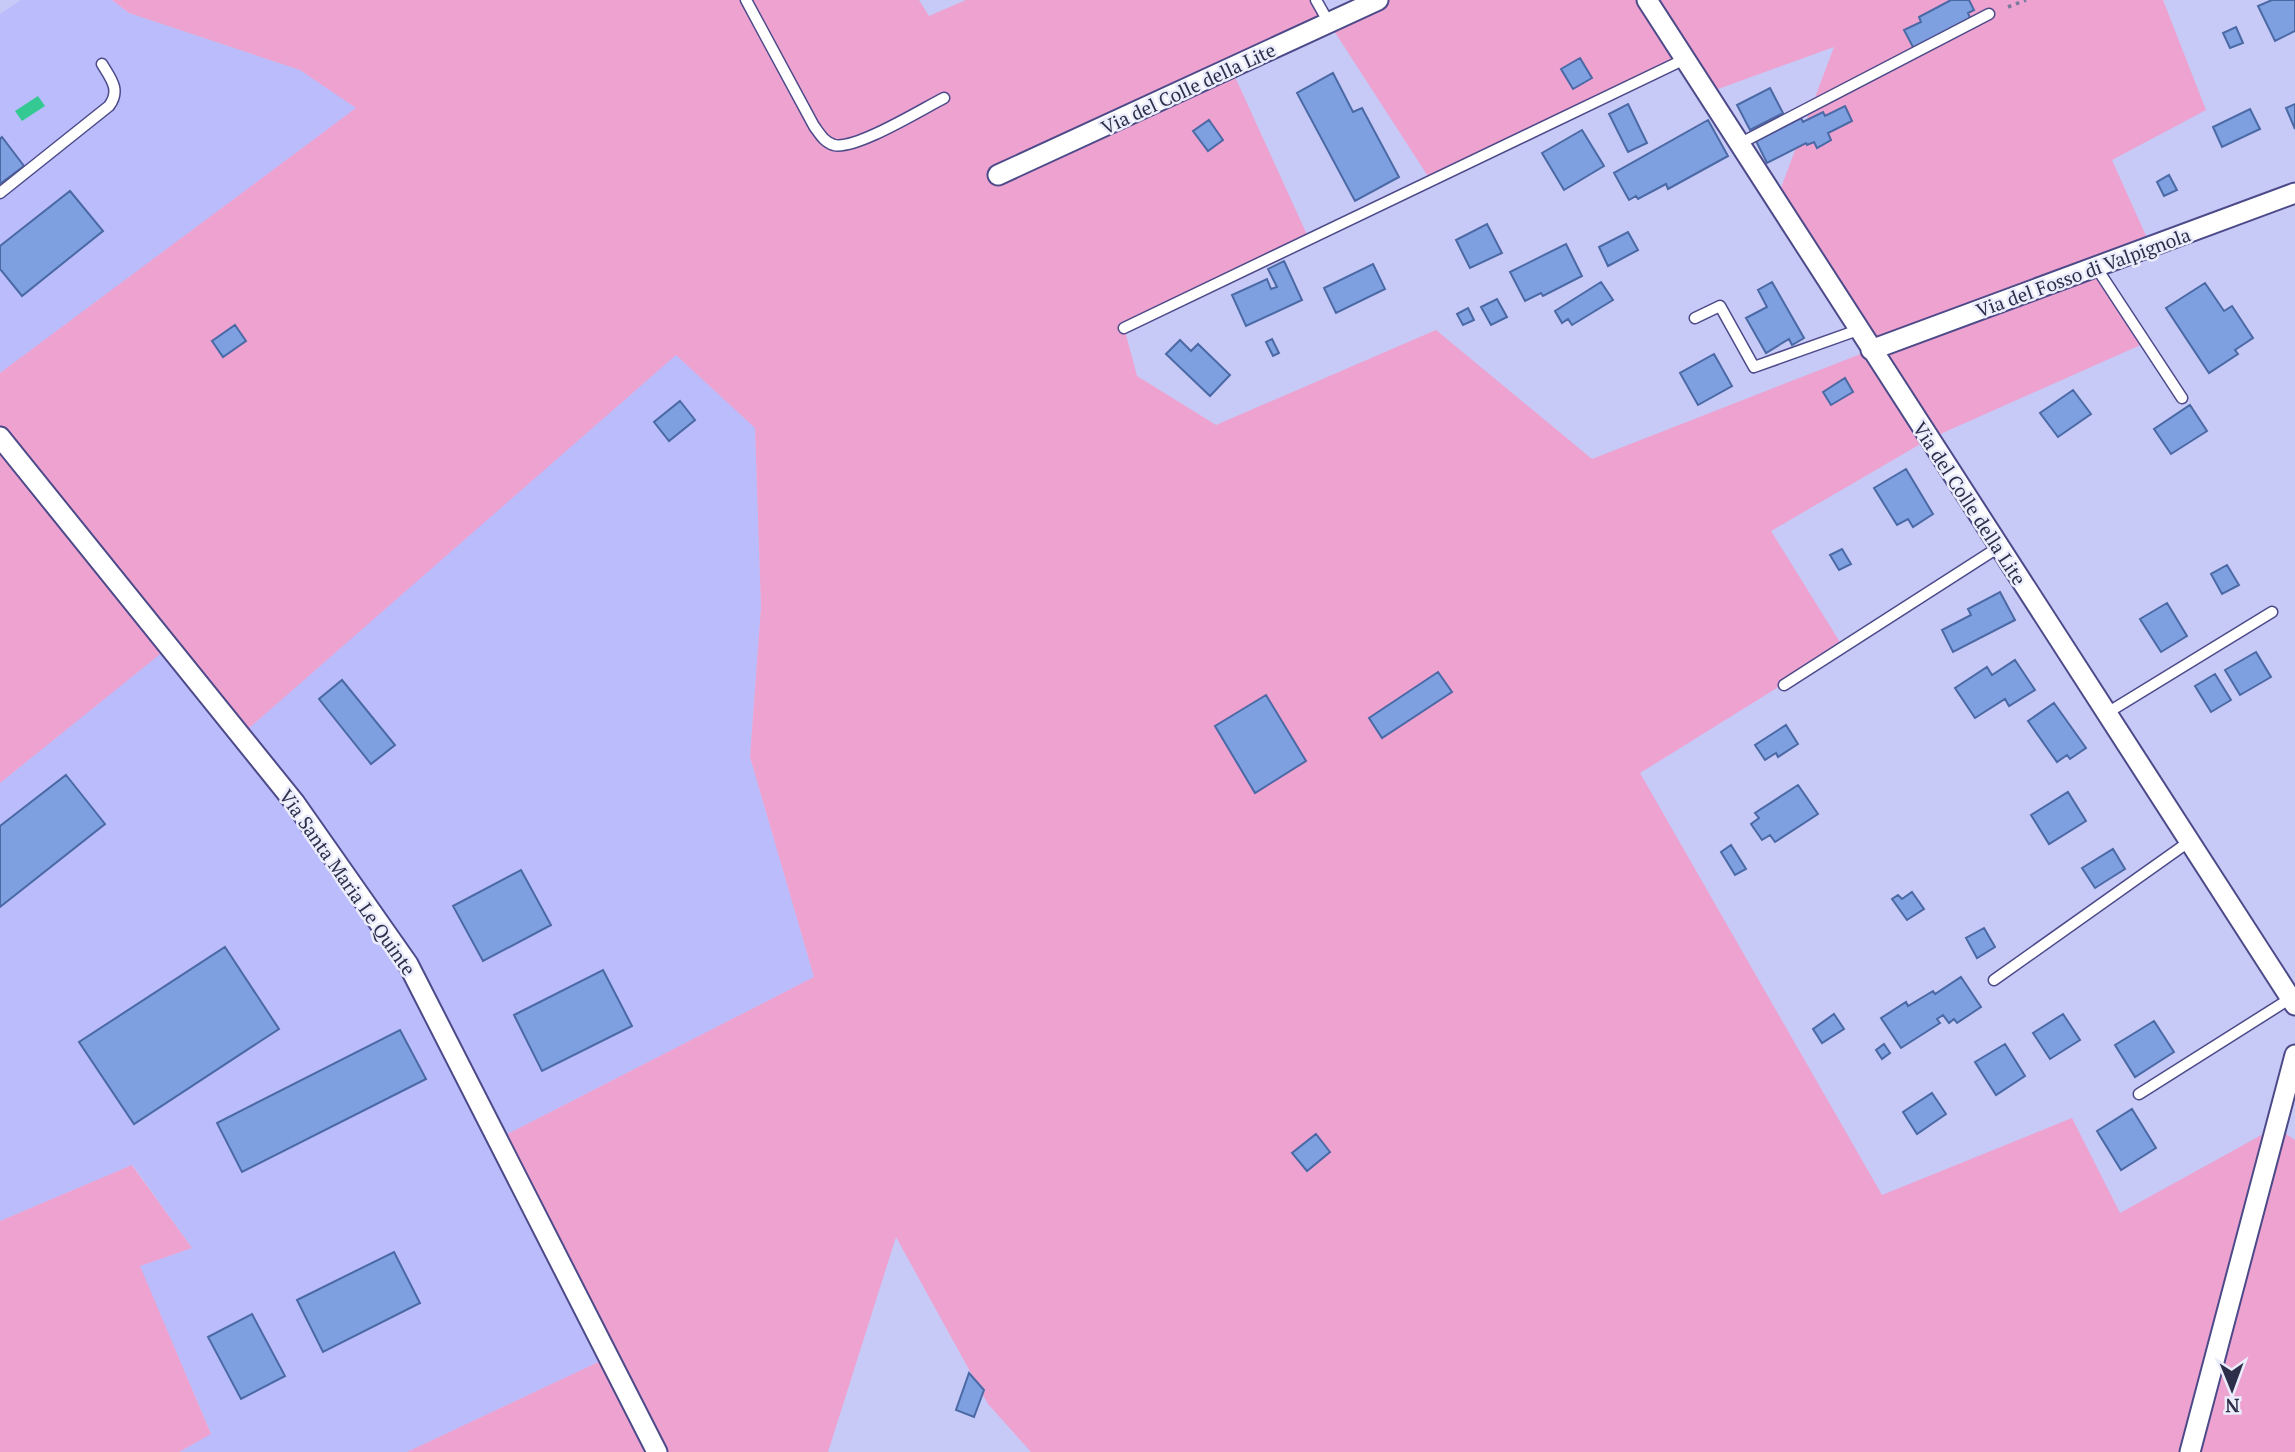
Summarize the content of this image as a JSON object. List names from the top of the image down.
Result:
{
  "streets": {
    "street": ["Via del Colle della Lite", "Via del Fosso di Valpignola", "Via Santa Maria Le Quinte"]
  },
  "crossings": [
    ["Via del Colle della Lite", "Via del Fosso di Valpignola"]
  ],
  "north": "bottom"
}
